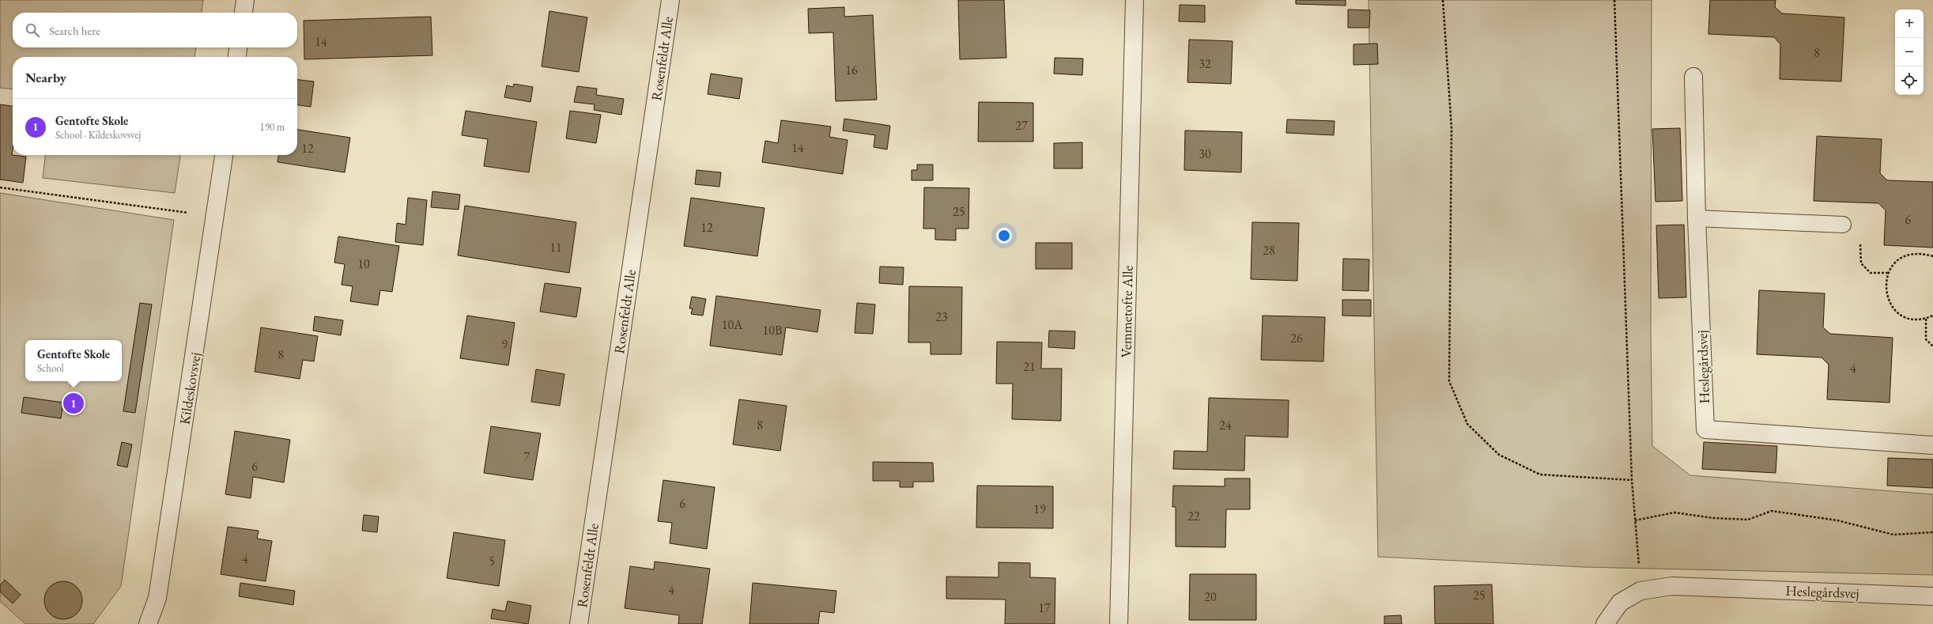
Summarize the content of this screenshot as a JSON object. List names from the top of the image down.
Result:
{
  "streets": {
    "street": [
      "Rosenfeldt Alle",
      "Vemmetofte Alle",
      "Heslegårdsvej",
      "Kildeskovsvej"
    ]
  },
  "house_numbers": [
    "14",
    "8",
    "32",
    "16",
    "27",
    "14",
    "12",
    "30",
    "25",
    "6",
    "12",
    "11",
    "28",
    "10",
    "23",
    "10A",
    "10B",
    "26",
    "9",
    "8",
    "21",
    "4",
    "8",
    "24",
    "7",
    "6",
    "6",
    "19",
    "22",
    "4",
    "5",
    "4",
    "25",
    "20",
    "17"
  ],
  "page": {
    "map_buttons": ["+", "−"],
    "search": "Search here",
    "heading": "Nearby",
    "list": [
      {
        "mark": "1",
        "name": "Gentofte Skole",
        "note": "School · Kildeskovsvej",
        "value": "190 m"
      }
    ],
    "popup": ["Gentofte Skole", "School"],
    "pins": "1"
  }
}
